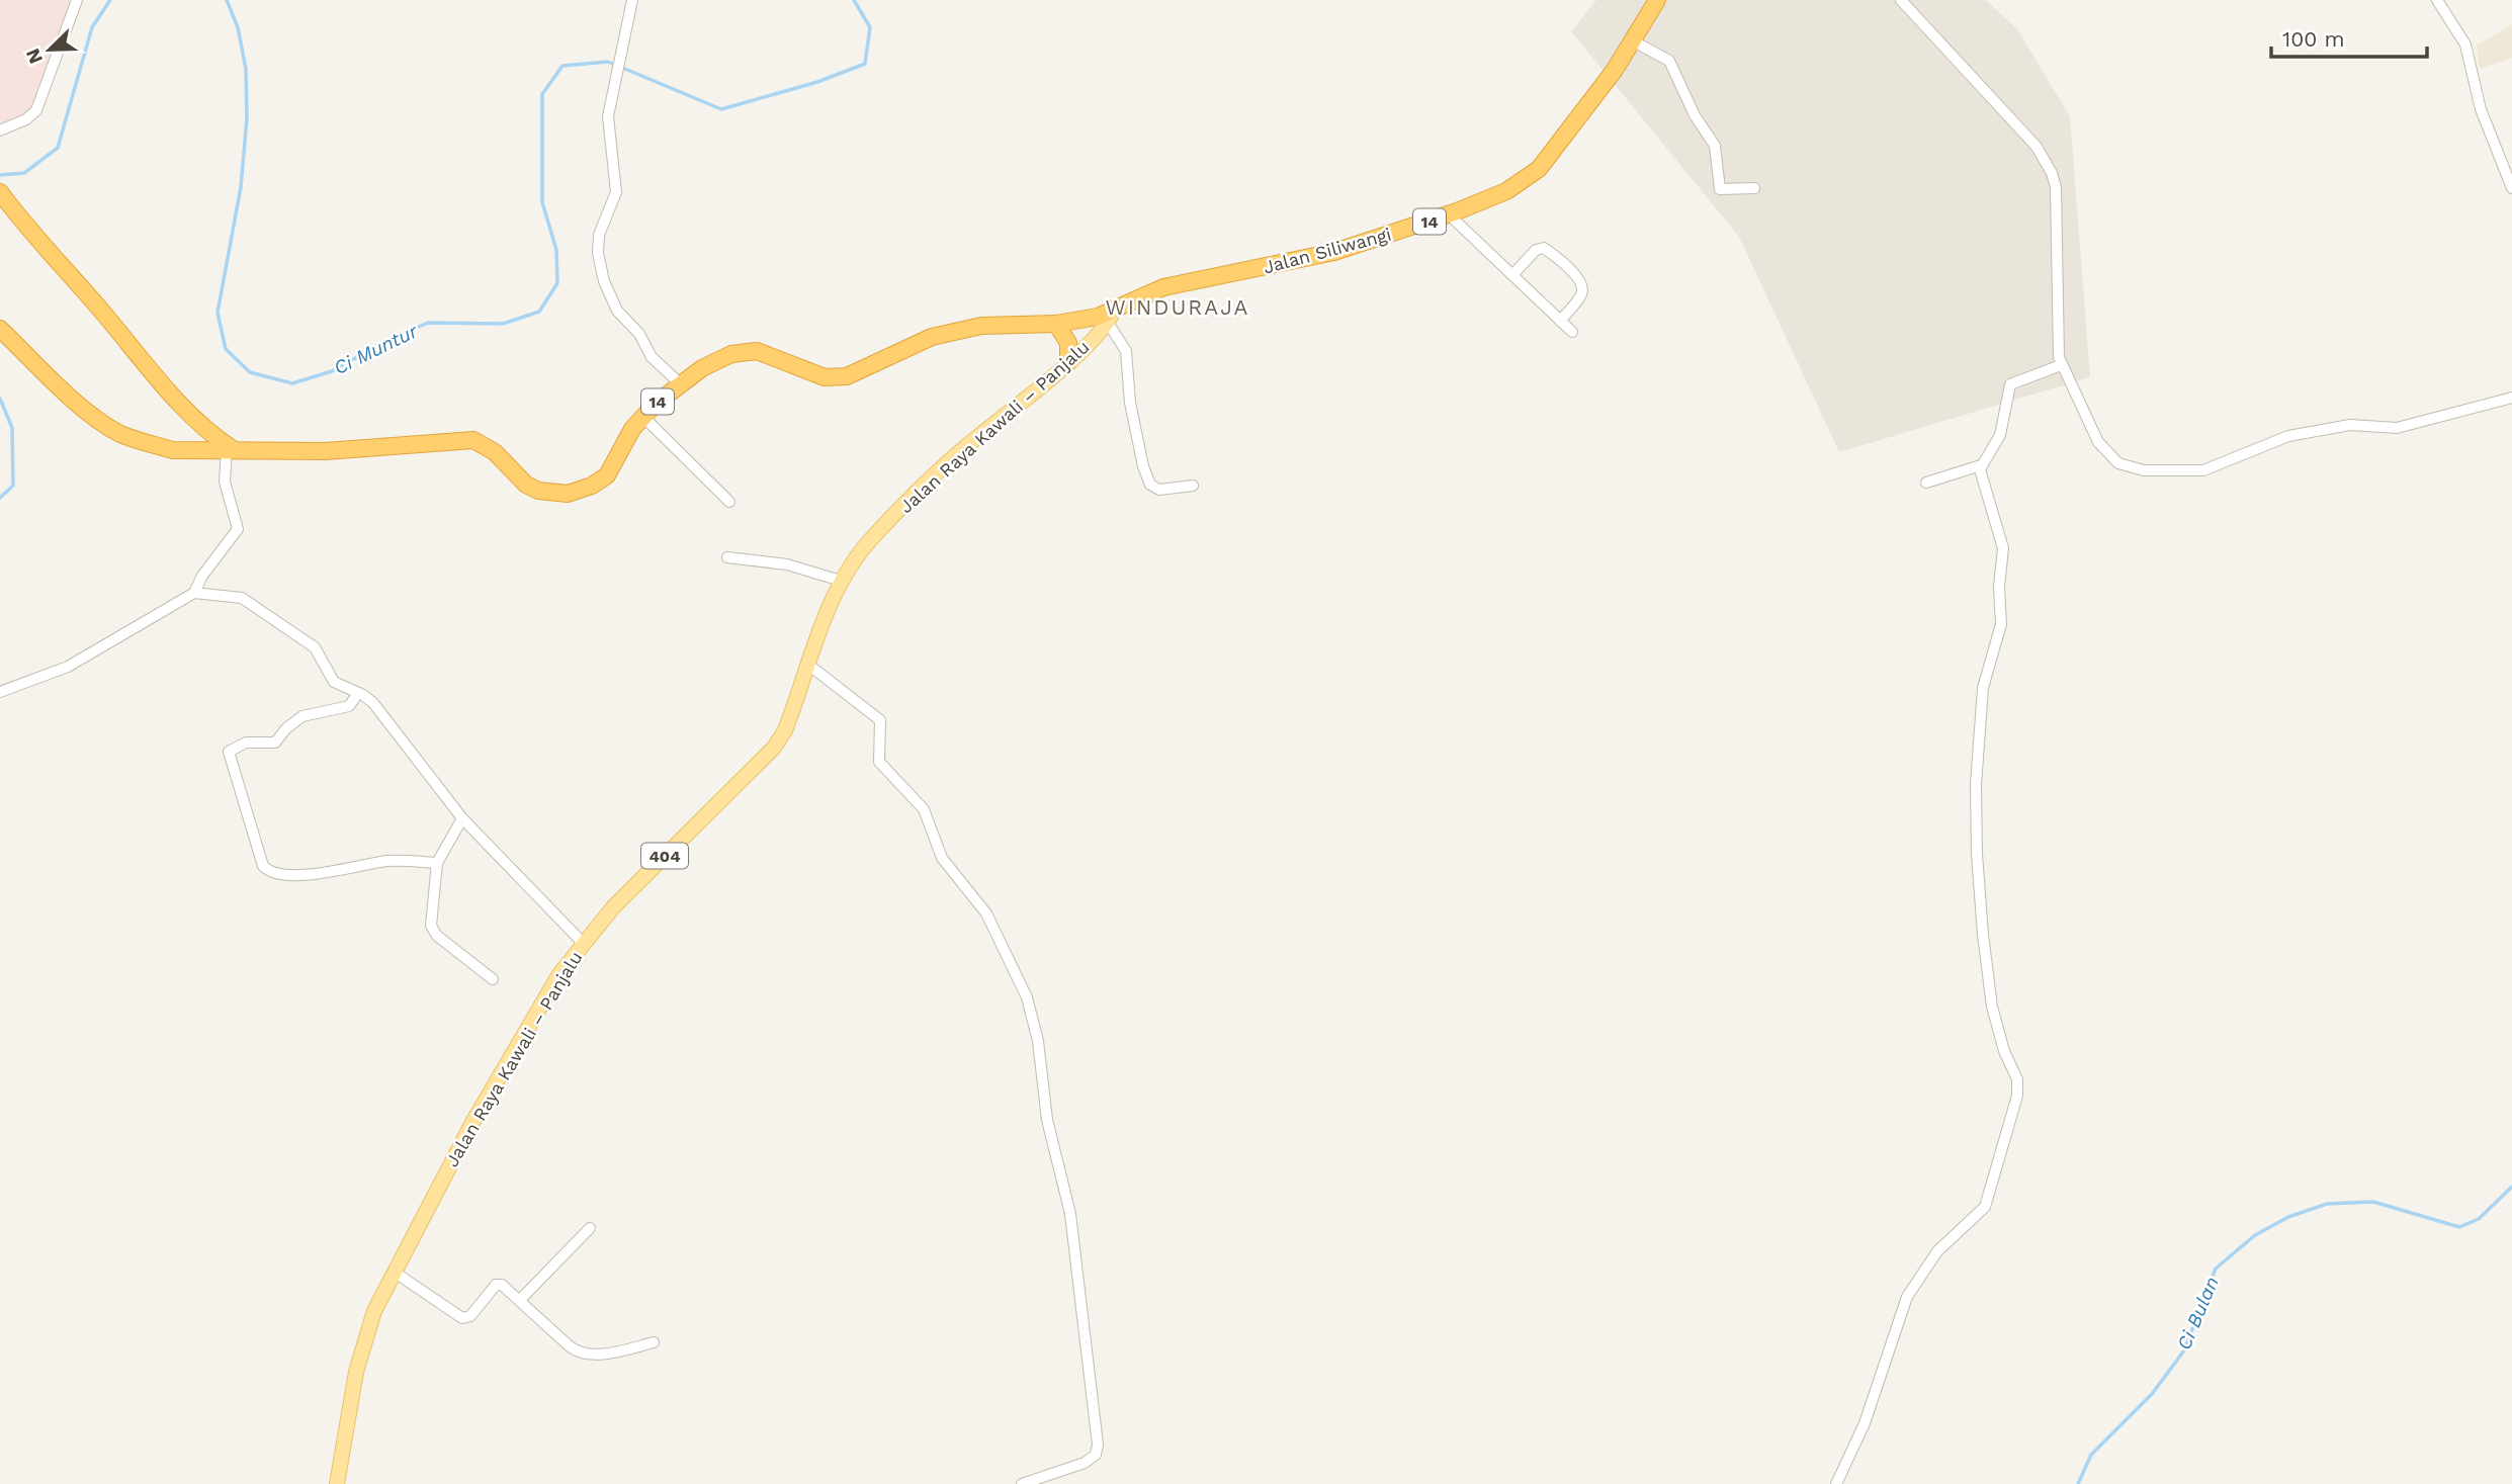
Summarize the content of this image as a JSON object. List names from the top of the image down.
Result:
{
  "streets": {
    "highway": ["14", "Jalan Siliwangi"],
    "main road": ["Jalan Raya Kawali – Panjalu", "404"]
  },
  "crossings": [
    ["14", "Jalan Siliwangi"],
    ["14", "Jalan Raya Kawali – Panjalu"],
    ["Jalan Siliwangi", "Jalan Raya Kawali – Panjalu"]
  ],
  "districts": ["WINDURAJA"],
  "water": ["Ci Muntur", "Ci Bulan"],
  "scale_bar": "100 m",
  "north": "bottom left"
}
